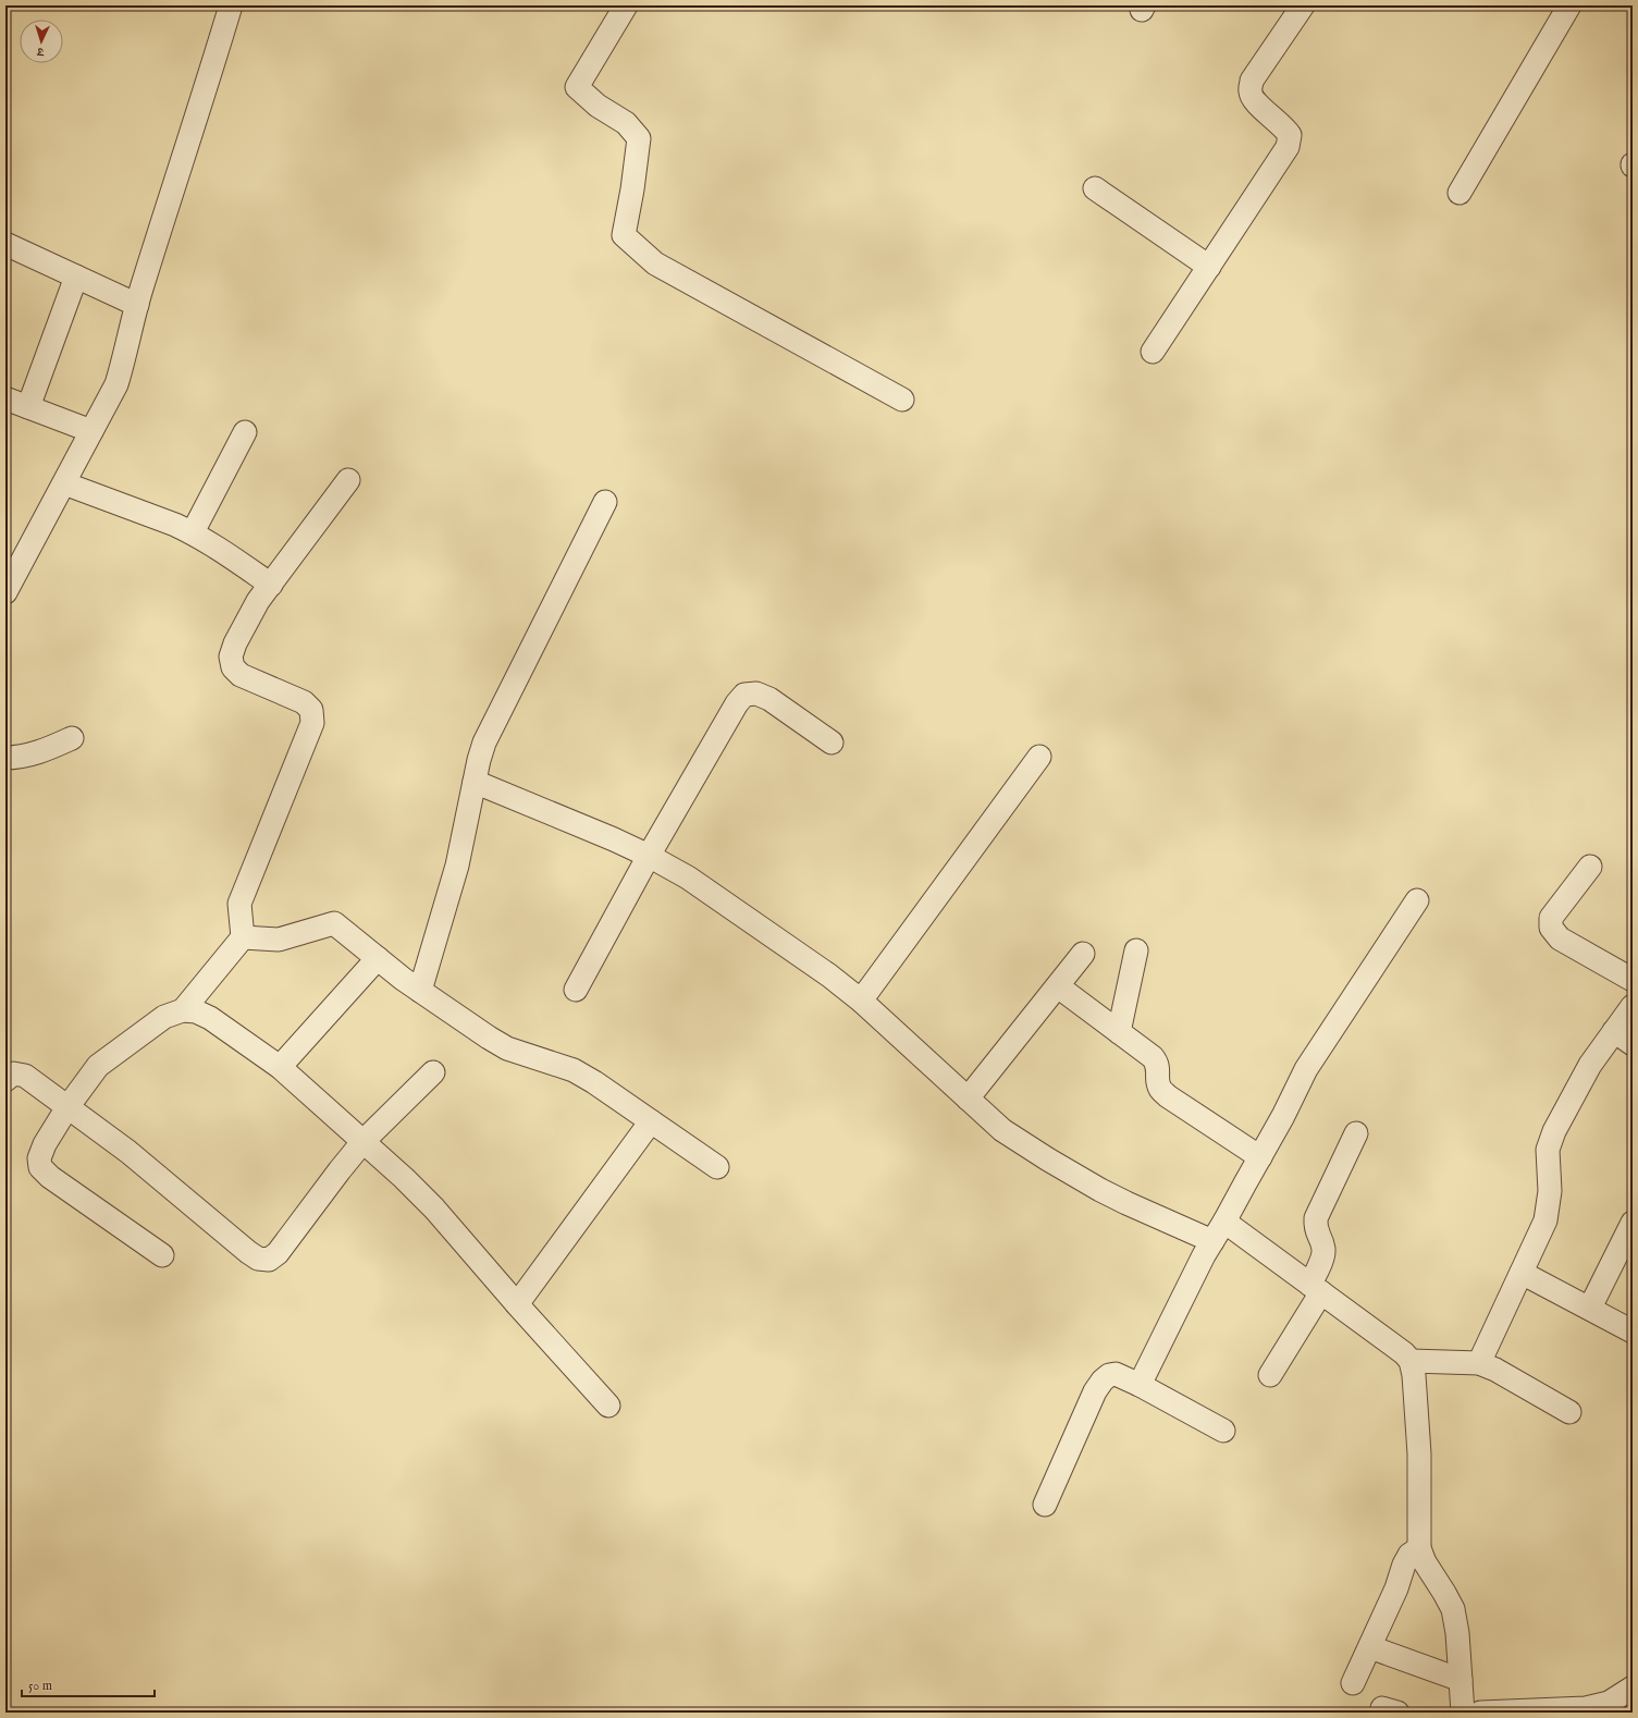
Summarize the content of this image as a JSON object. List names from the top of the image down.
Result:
{
  "scale_bar": "50 m",
  "north": "bottom"
}
